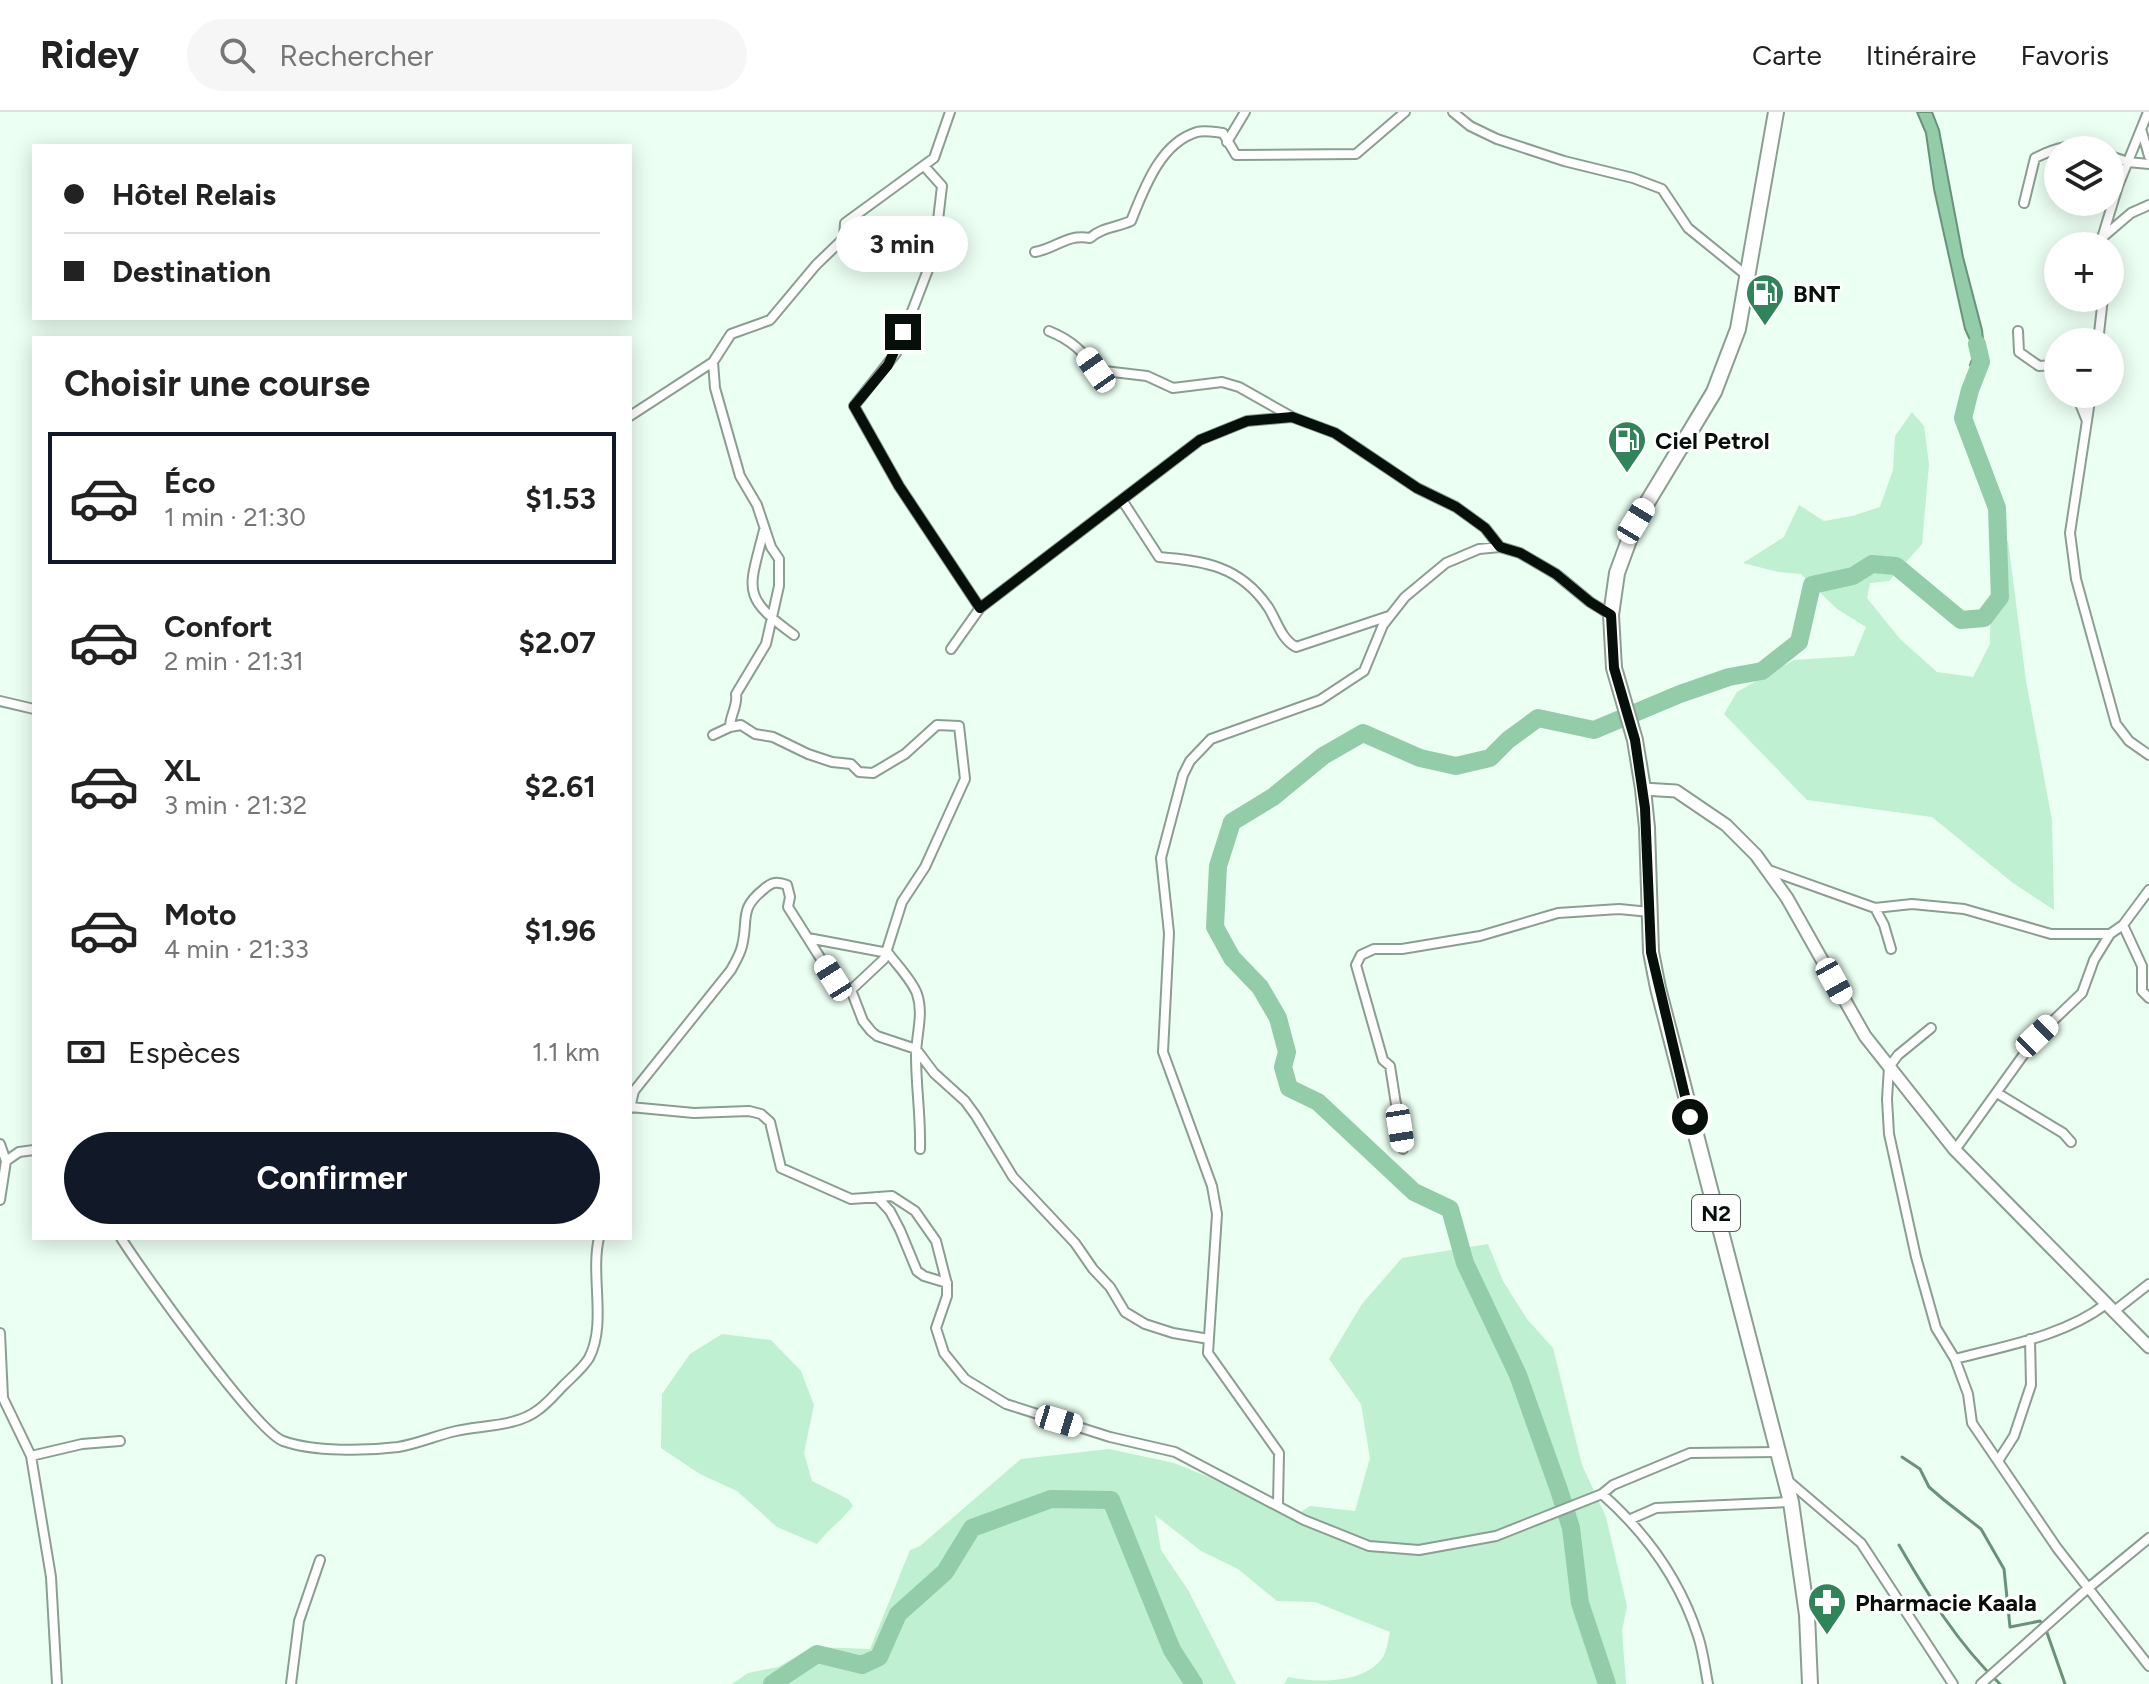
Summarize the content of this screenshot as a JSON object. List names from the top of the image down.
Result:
{
  "streets": {
    "highway": ["N2"]
  },
  "places": {
    "fuel station": ["BNT", "Ciel Petrol"],
    "pharmacy": ["Pharmacie Kaala"]
  },
  "page": {
    "header": "Ridey",
    "search": "Rechercher",
    "nav": ["Carte", "Itinéraire", "Favoris"],
    "map_buttons": ["+", "−"],
    "banner": ["Hôtel Relais", "Destination"],
    "bubble": "3 min",
    "heading": "Choisir une course",
    "list": [
      {
        "name": "Éco",
        "note": "1 min · 21:30",
        "value": "$1.53"
      },
      {
        "name": "Confort",
        "note": "2 min · 21:31",
        "value": "$2.07"
      },
      {
        "name": "XL",
        "note": "3 min · 21:32",
        "value": "$2.61"
      },
      {
        "name": "Moto",
        "note": "4 min · 21:33",
        "value": "$1.96"
      }
    ],
    "pay": ["Espèces", "1.1 km"],
    "buttons": "Confirmer"
  }
}
